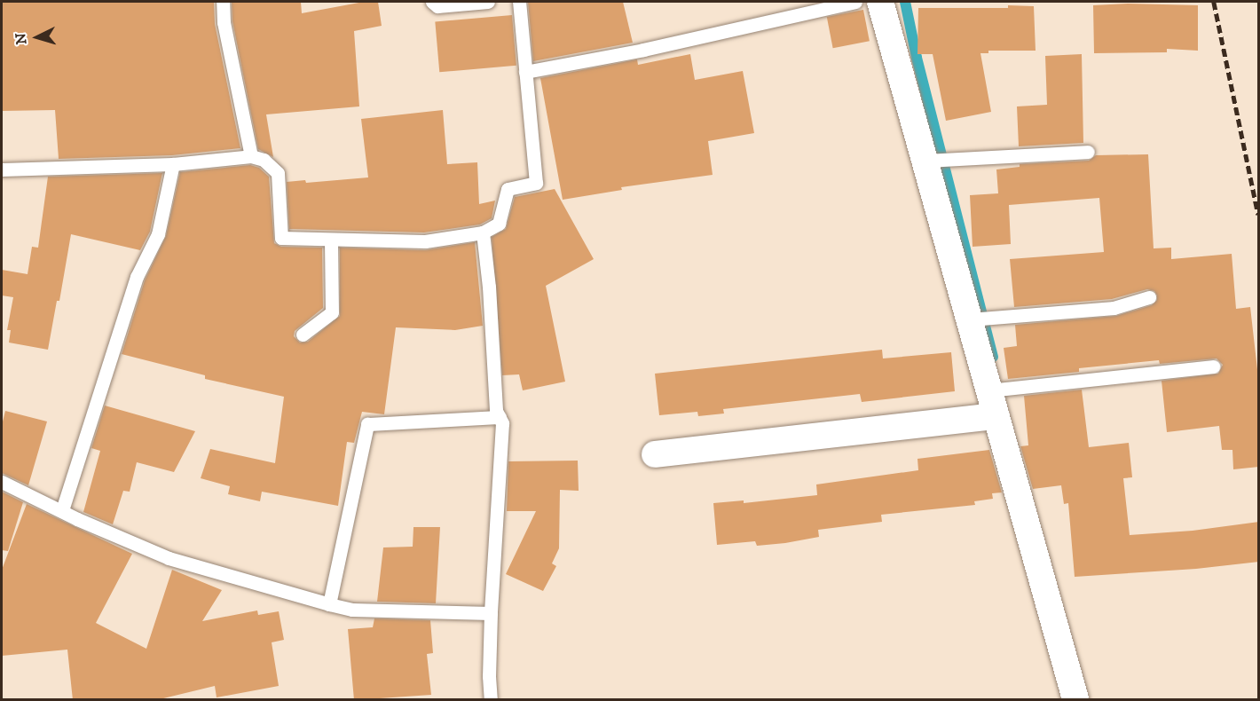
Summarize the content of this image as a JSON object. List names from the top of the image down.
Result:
{
  "north": "left"
}
